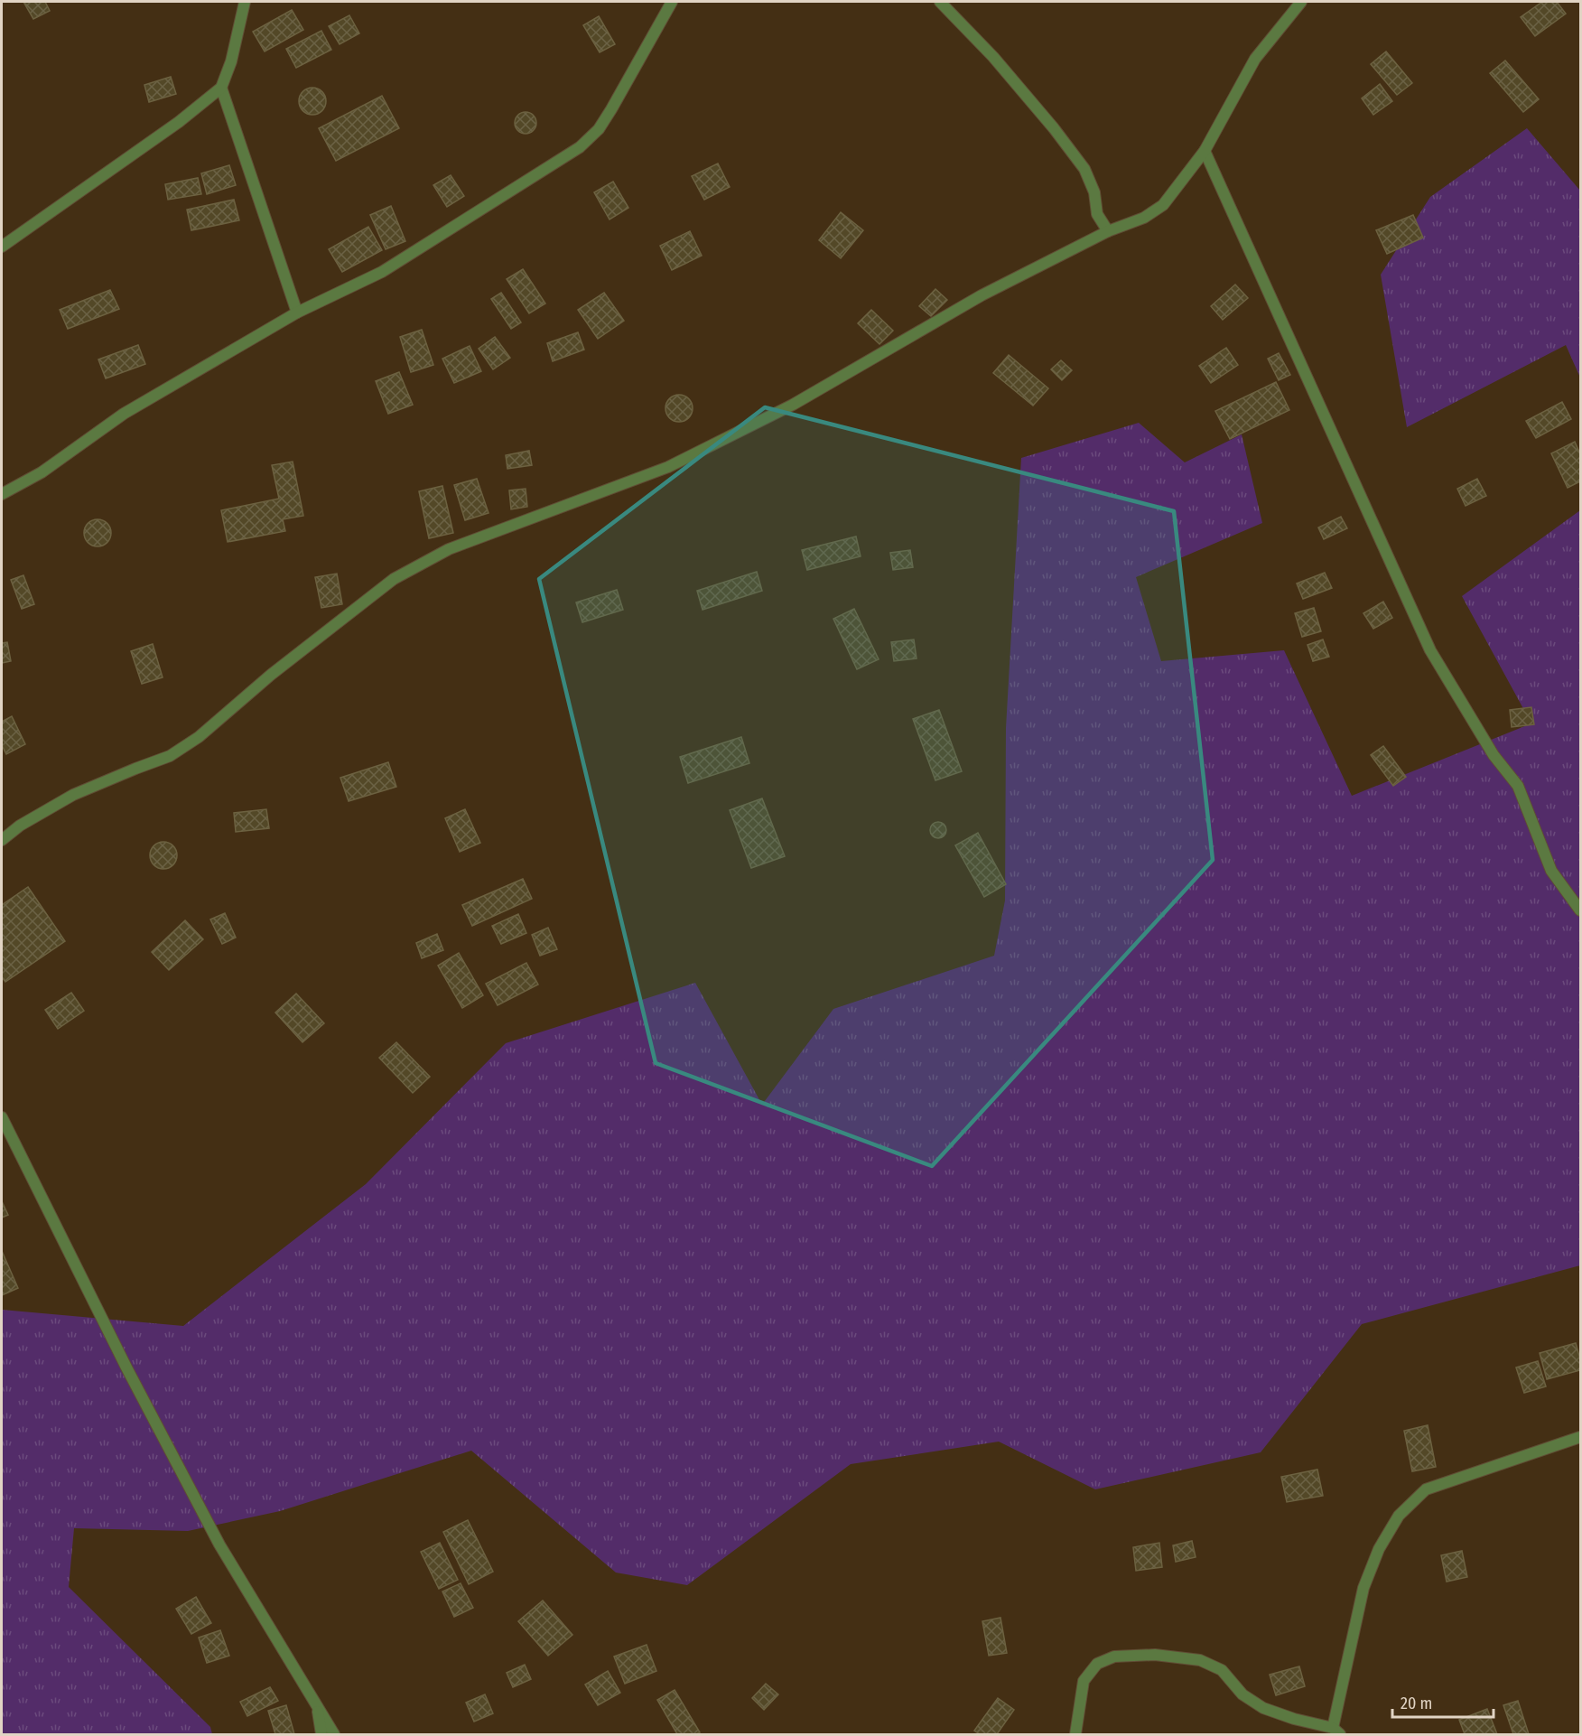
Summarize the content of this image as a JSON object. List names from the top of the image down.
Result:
{
  "scale_bar": "20 m"
}
